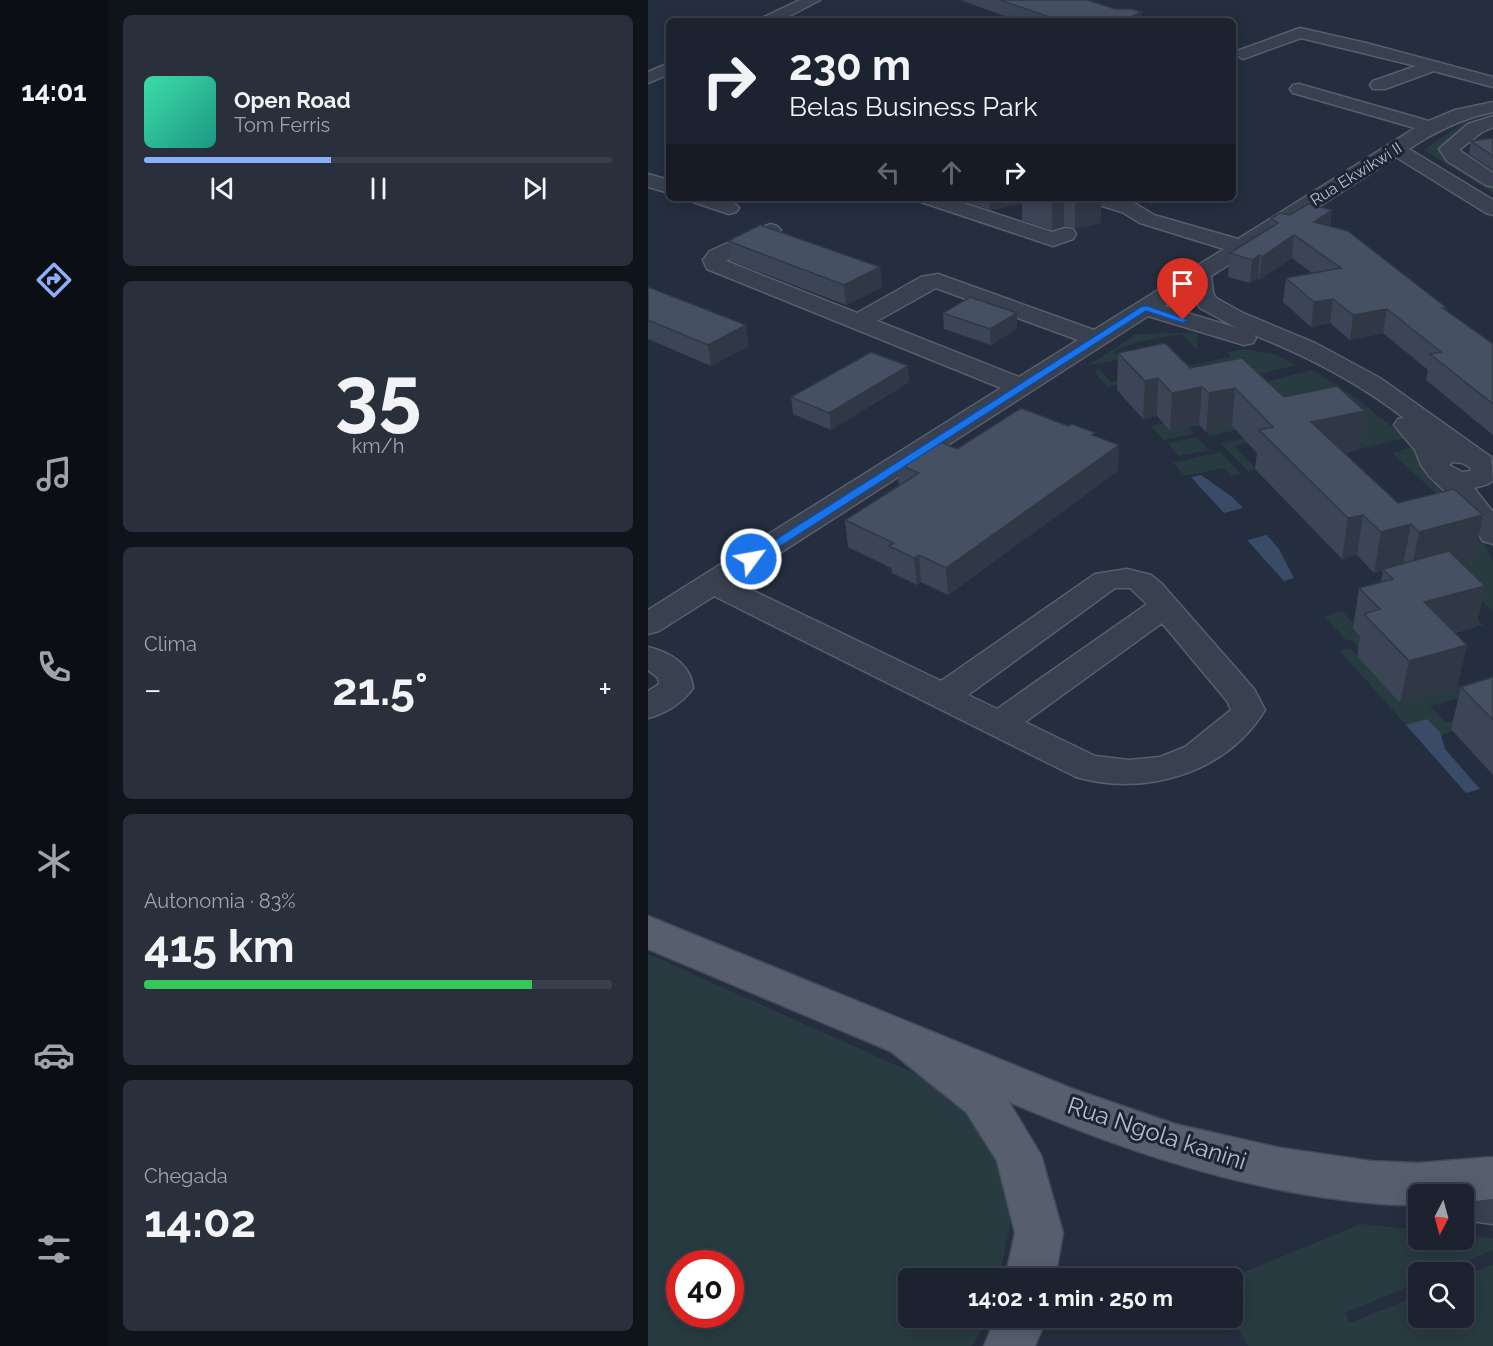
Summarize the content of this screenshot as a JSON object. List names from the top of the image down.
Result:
{
  "streets": {
    "main road": ["Rua Ngola kanini"],
    "street": ["Rua Ekwikwi II"]
  },
  "north": "bottom",
  "page": {
    "tabs": "14:01",
    "turn": ["230 m", "Belas Business Park"],
    "song": ["Open Road", "Tom Ferris"],
    "tile": [
      ["35", "km/h"],
      "Clima",
      ["Autonomia · 83%", "415 km"],
      ["Chegada", "14:02"]
    ],
    "heat": ["−", "21.5°", "+"],
    "limit": "40",
    "trip": "14:02 · 1 min · 250 m"
  }
}
